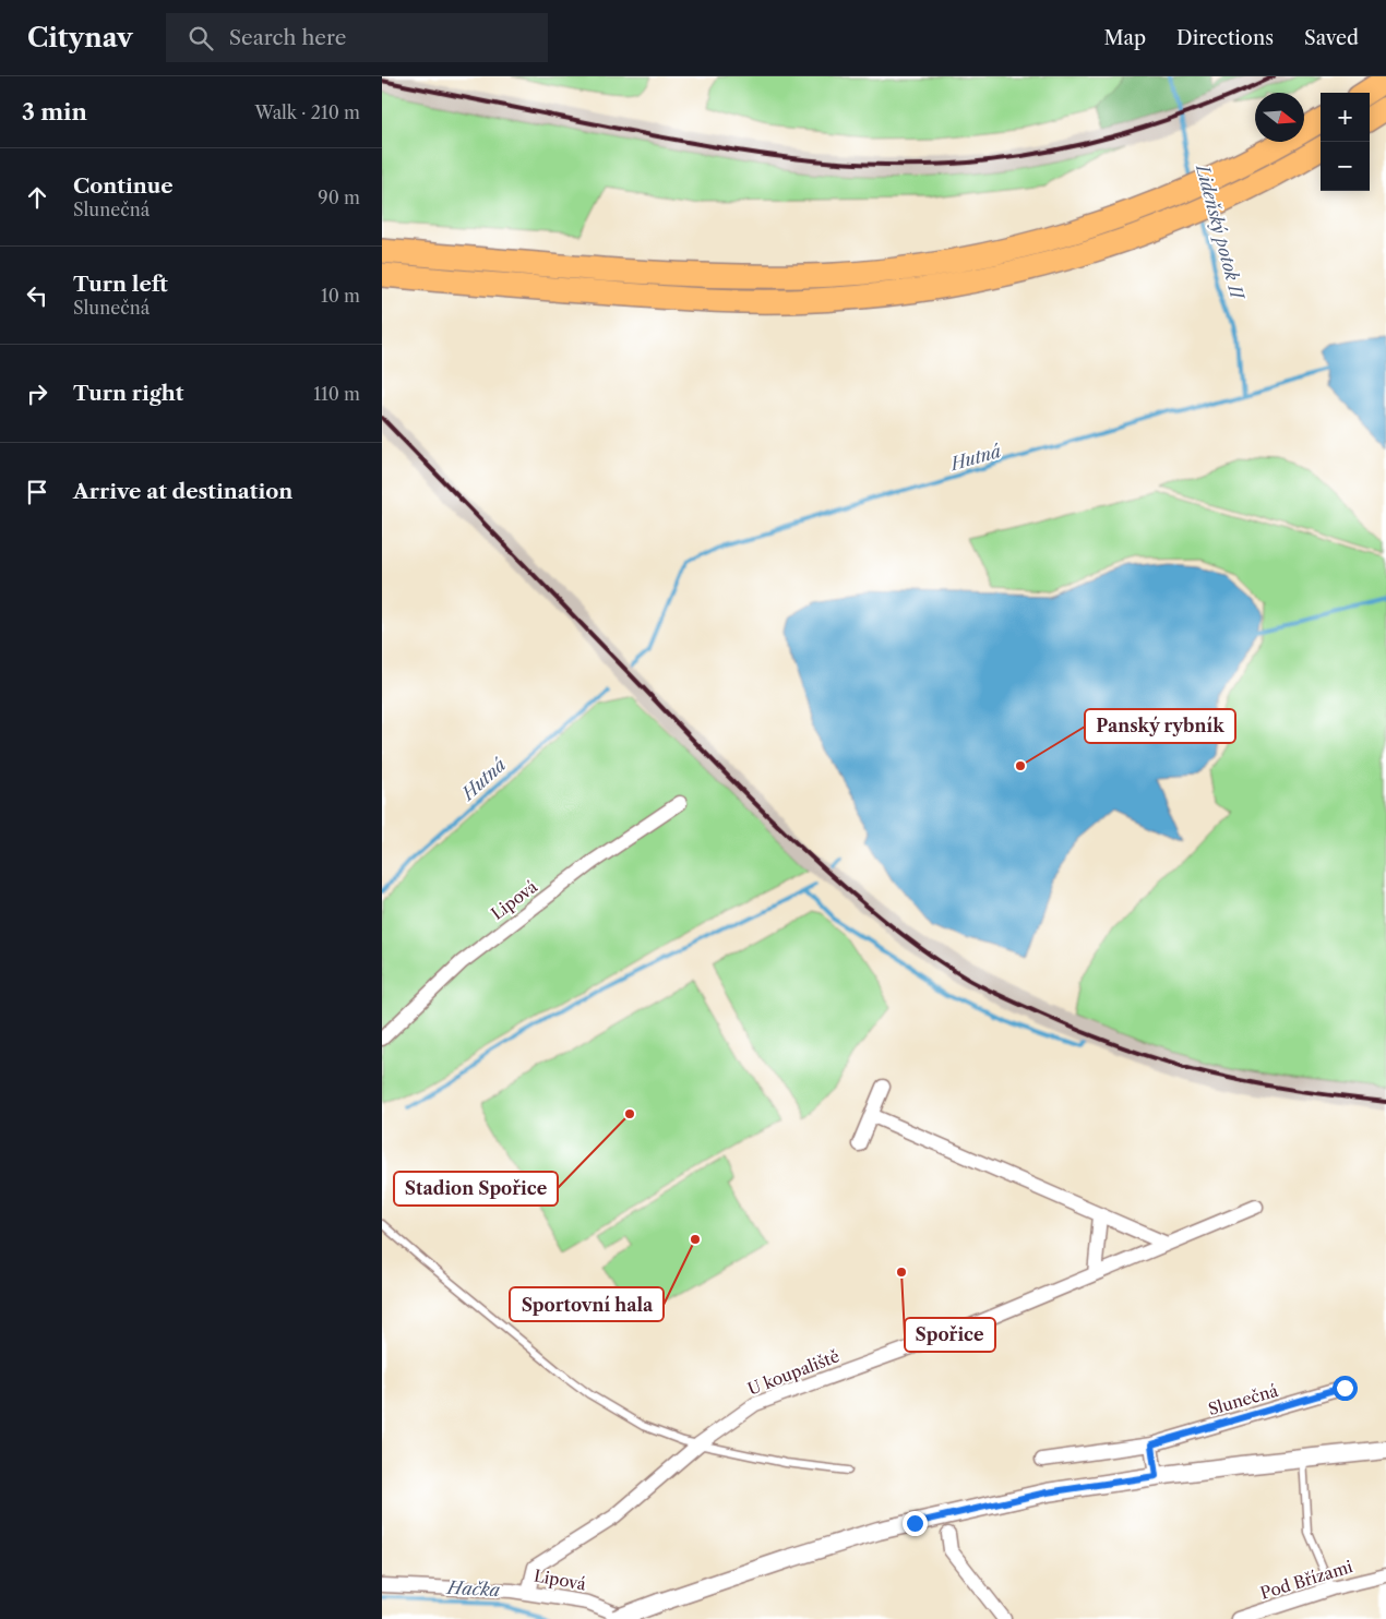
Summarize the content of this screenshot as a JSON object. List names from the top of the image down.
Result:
{
  "streets": {
    "street": [
      "Lipová",
      "U koupaliště",
      "Slunečná",
      "Pod Břízami"
    ]
  },
  "crossings": [
    ["Lipová", "U koupaliště"]
  ],
  "water": ["Lideňský potok II", "Hutná", "Hačka"],
  "places": [
    "Panský rybník",
    "Stadion Spořice",
    "Sportovní hala",
    "Spořice"
  ],
  "north": "right",
  "page": {
    "header": "Citynav",
    "search": "Search here",
    "nav": ["Map", "Directions", "Saved"],
    "heading": ["3 min", "Walk · 210 m"],
    "map_buttons": ["+", "−"],
    "list": [
      ["Continue", "Slunečná", "90 m"],
      ["Turn left", "Slunečná", "10 m"],
      ["Turn right", "110 m"],
      "Arrive at destination"
    ]
  }
}
